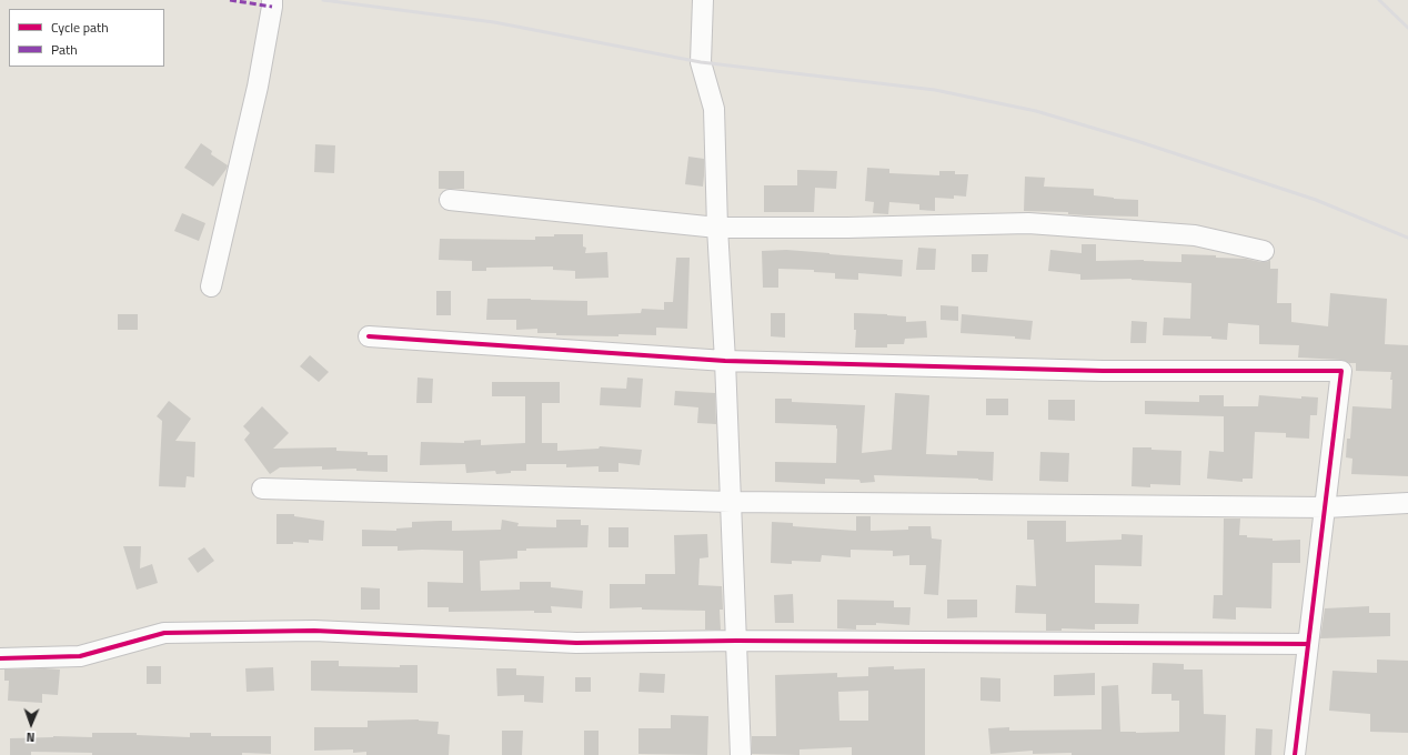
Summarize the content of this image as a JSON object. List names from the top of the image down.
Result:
{
  "legend": ["Cycle path", "Path"],
  "north": "bottom"
}
